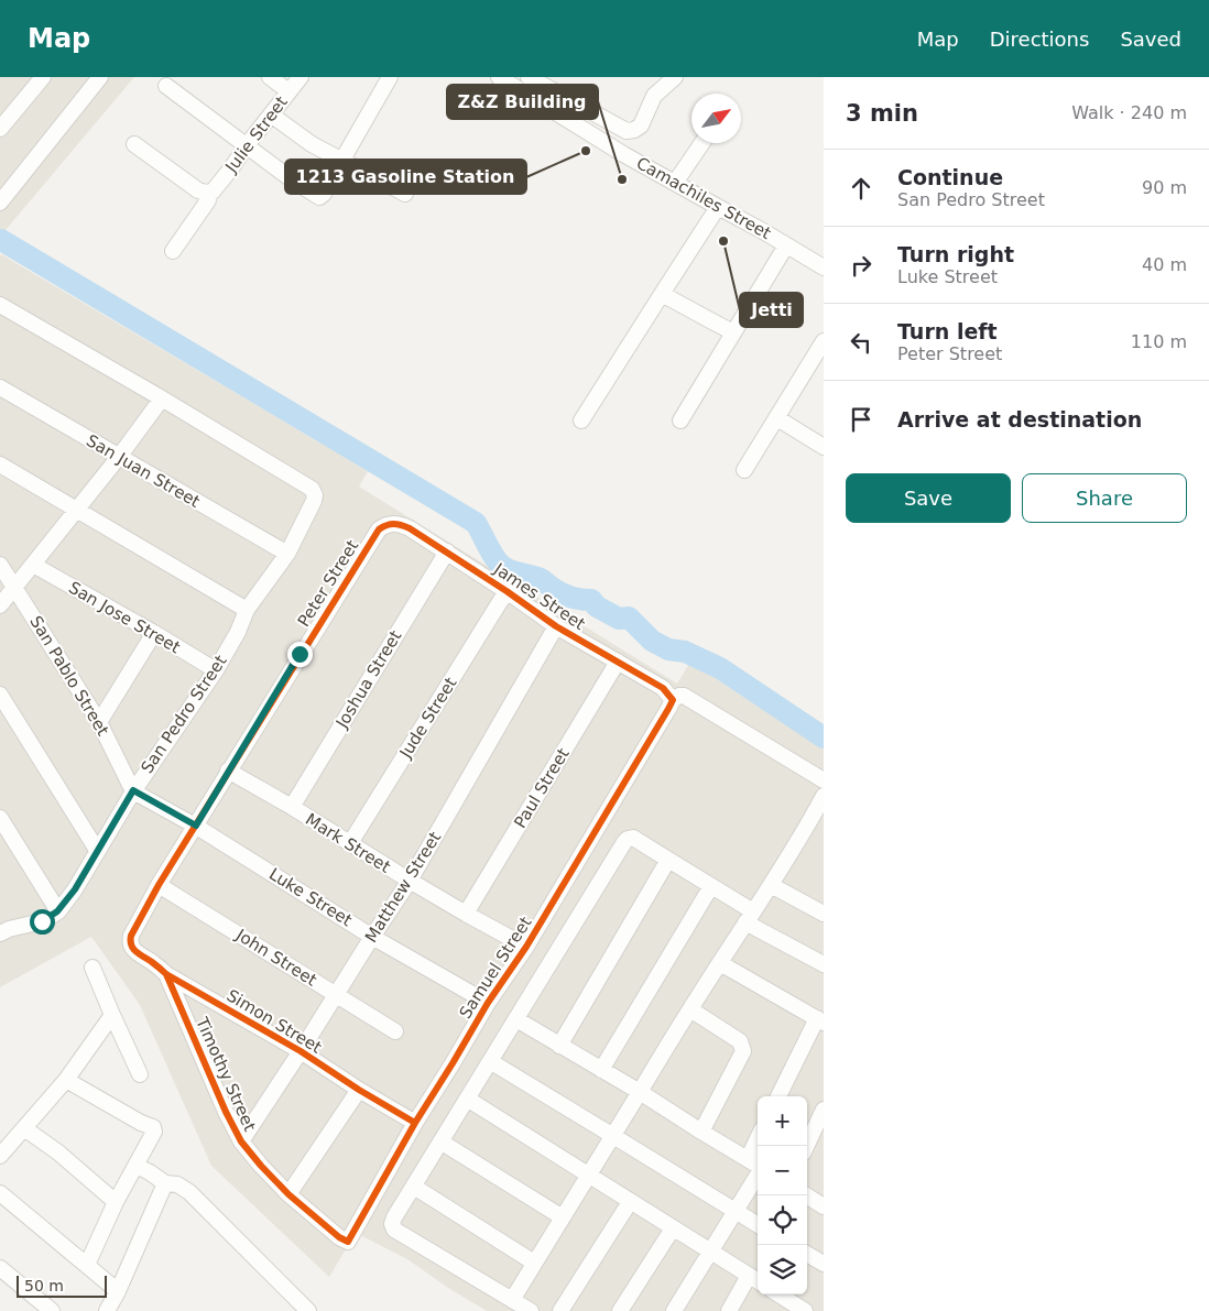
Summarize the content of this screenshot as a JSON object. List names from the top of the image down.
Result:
{
  "streets": {
    "street": [
      "Julie Street",
      "Camachiles Street",
      "San Juan Street",
      "Peter Street",
      "James Street",
      "San Jose Street",
      "San Pablo Street",
      "Joshua Street",
      "San Pedro Street",
      "Jude Street",
      "Paul Street",
      "Mark Street",
      "Matthew Street",
      "Luke Street",
      "John Street",
      "Samuel Street",
      "Simon Street",
      "Timothy Street"
    ]
  },
  "crossings": [
    ["San Juan Street", "San Pedro Street"],
    ["Peter Street", "James Street"],
    ["Peter Street", "Mark Street"],
    ["Peter Street", "Luke Street"],
    ["Peter Street", "John Street"],
    ["Peter Street", "Simon Street"],
    ["James Street", "Joshua Street"],
    ["James Street", "Jude Street"],
    ["James Street", "Paul Street"],
    ["James Street", "Matthew Street"],
    ["James Street", "Samuel Street"],
    ["San Jose Street", "San Pedro Street"],
    ["San Pablo Street", "San Pedro Street"],
    ["San Pablo Street", "Luke Street"],
    ["Joshua Street", "Mark Street"],
    ["San Pedro Street", "Luke Street"],
    ["Jude Street", "Mark Street"],
    ["Paul Street", "Mark Street"],
    ["Mark Street", "Matthew Street"],
    ["Mark Street", "Samuel Street"],
    ["Matthew Street", "Luke Street"],
    ["Matthew Street", "John Street"],
    ["Matthew Street", "Simon Street"],
    ["Matthew Street", "Timothy Street"],
    ["Luke Street", "Samuel Street"],
    ["Samuel Street", "Simon Street"],
    ["Samuel Street", "Timothy Street"],
    ["Simon Street", "Timothy Street"]
  ],
  "places": ["1213 Gasoline Station", "Z&Z Building", "Jetti"],
  "scale_bar": "50 m",
  "north": "top right",
  "page": {
    "header": "Map",
    "nav": ["Map", "Directions", "Saved"],
    "heading": ["3 min", "Walk · 240 m"],
    "list": [
      ["Continue", "San Pedro Street", "90 m"],
      ["Turn right", "Luke Street", "40 m"],
      ["Turn left", "Peter Street", "110 m"],
      "Arrive at destination"
    ],
    "buttons": ["Save", "Share"],
    "map_buttons": ["+", "−"],
    "scale": "50 m"
  }
}
